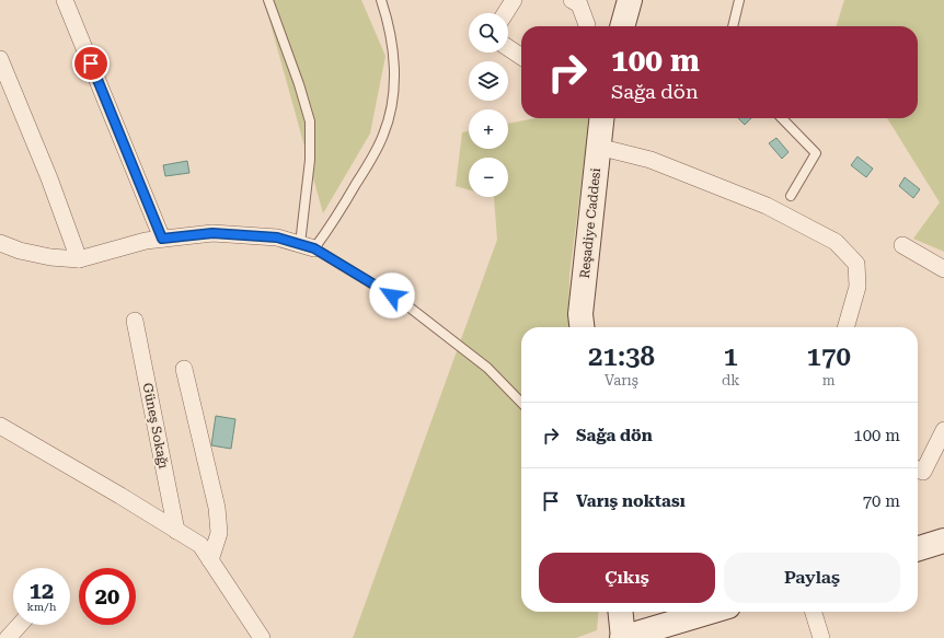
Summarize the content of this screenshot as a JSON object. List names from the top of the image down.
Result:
{
  "streets": {
    "street": ["Reşadiye Caddesi", "Güneş Sokağı"]
  },
  "page": {
    "map_buttons": ["+", "−"],
    "turn": ["100 m", "Sağa dön"],
    "eta": [
      "21:38",
      "Varış",
      "1",
      "dk",
      "170",
      "m"
    ],
    "list": [
      {
        "name": "Sağa dön",
        "value": "100 m"
      },
      {
        "name": "Varış noktası",
        "value": "70 m"
      }
    ],
    "buttons": ["Çıkış", "Paylaş"],
    "speed": "12 km/h",
    "limit": "20"
  }
}
